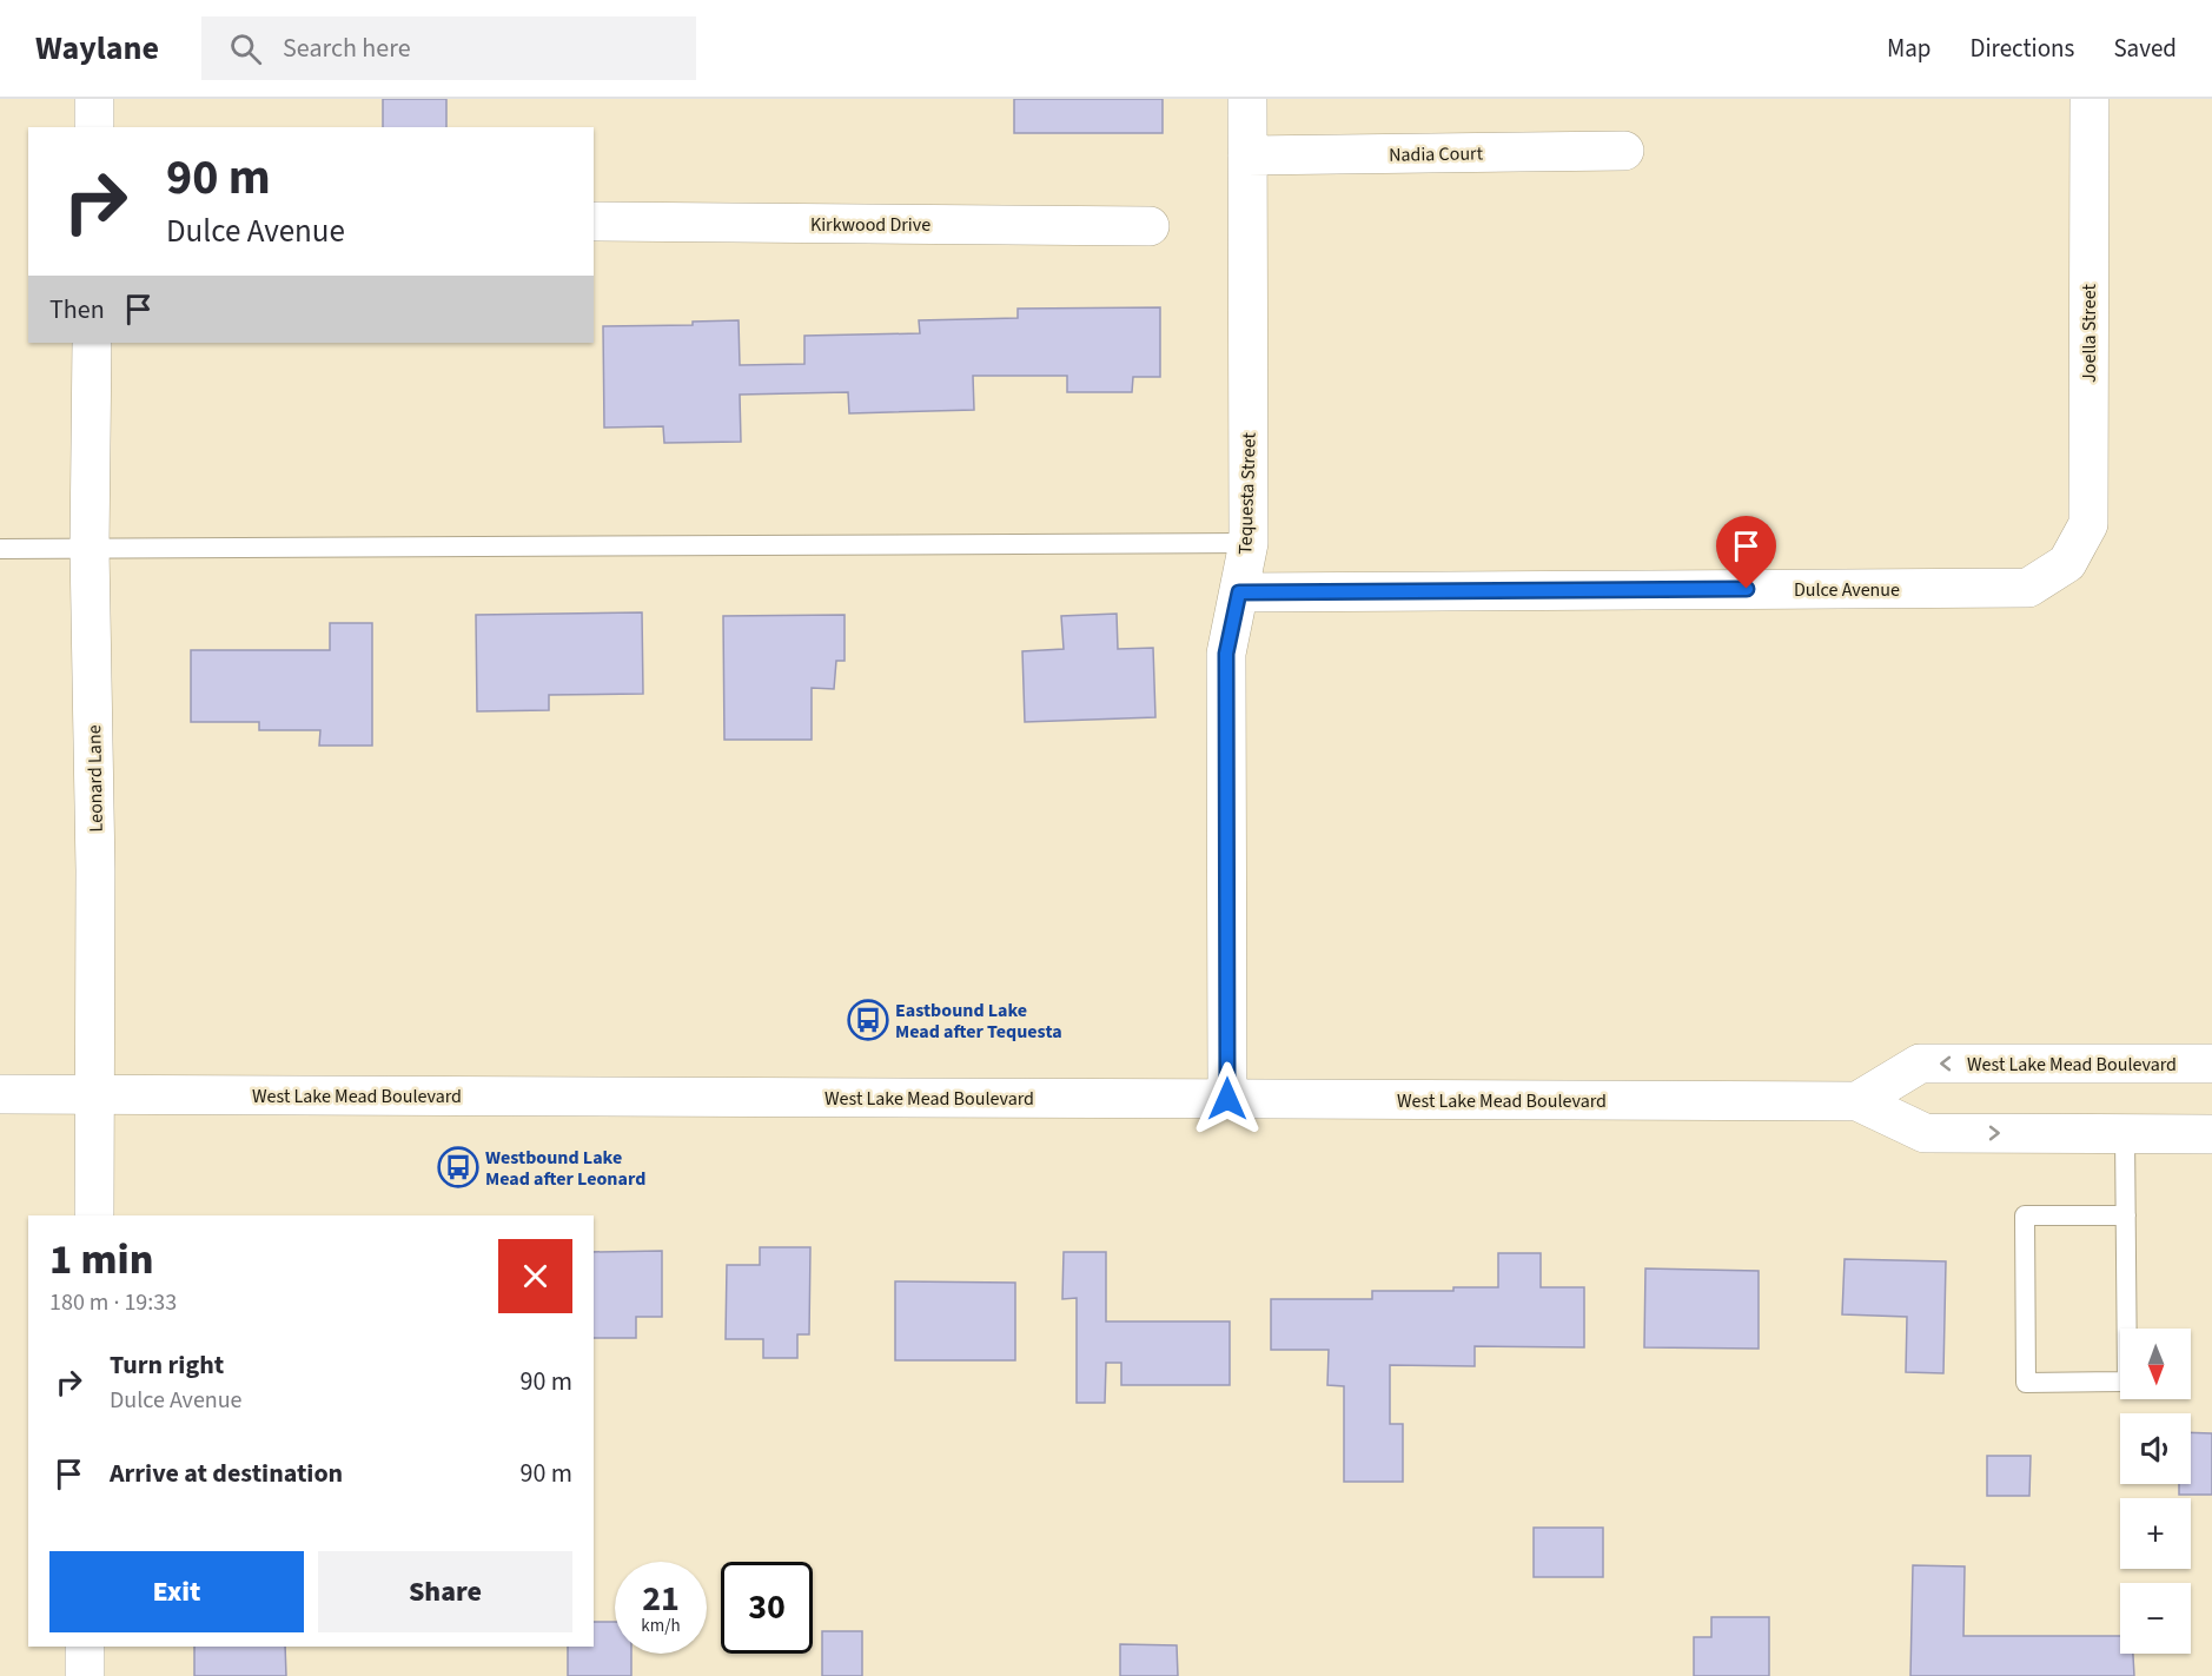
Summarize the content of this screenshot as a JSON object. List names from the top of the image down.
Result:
{
  "streets": {
    "street": [
      "Nadia Court",
      "Kirkwood Drive",
      "Joella Street",
      "Tequesta Street",
      "Dulce Avenue",
      "Leonard Lane",
      "West Lake Mead Boulevard"
    ]
  },
  "crossings": [
    ["Nadia Court", "Tequesta Street"],
    ["Joella Street", "Dulce Avenue"],
    ["Tequesta Street", "Dulce Avenue"],
    ["Tequesta Street", "West Lake Mead Boulevard"],
    ["Leonard Lane", "West Lake Mead Boulevard"]
  ],
  "places": {
    "bus stop": ["Eastbound Lake Mead after Tequesta", "Westbound Lake Mead after Leonard"]
  },
  "north": "bottom",
  "page": {
    "header": "Waylane",
    "search": "Search here",
    "nav": ["Map", "Directions", "Saved"],
    "turn": ["90 m", "Dulce Avenue"],
    "then": "Then",
    "heading": ["1 min", "180 m · 19:33"],
    "map_buttons": ["+", "−"],
    "list": [
      {
        "name": "Turn right",
        "note": "Dulce Avenue",
        "value": "90 m"
      },
      {
        "name": "Arrive at destination",
        "value": "90 m"
      }
    ],
    "buttons": ["Exit", "Share"],
    "speed": "21 km/h",
    "limit": "30"
  }
}
